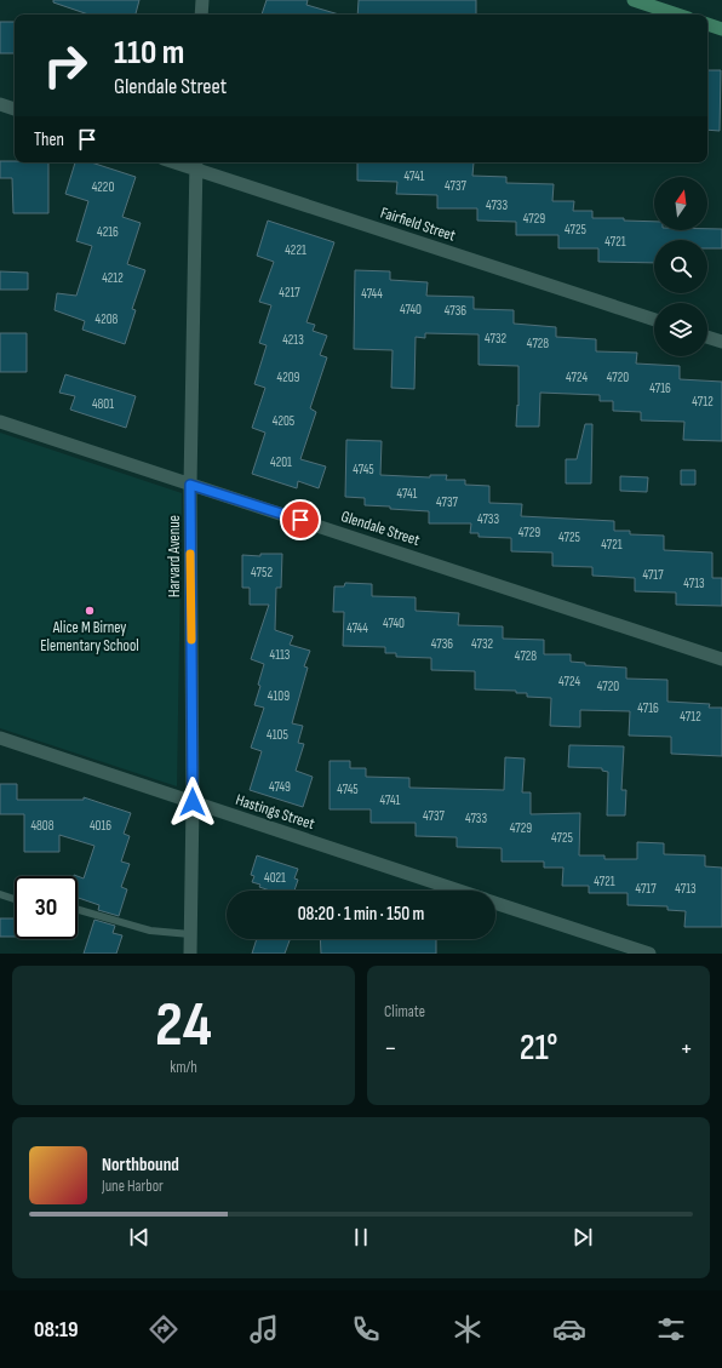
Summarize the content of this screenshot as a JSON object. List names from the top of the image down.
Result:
{
  "streets": {
    "street": [
      "Fairfield Street",
      "Glendale Street",
      "Harvard Avenue",
      "Hastings Street"
    ]
  },
  "crossings": [
    ["Fairfield Street", "Harvard Avenue"],
    ["Glendale Street", "Harvard Avenue"],
    ["Harvard Avenue", "Hastings Street"]
  ],
  "places": ["Alice M Birney Elementary School"],
  "house_numbers": [
    "4741",
    "4737",
    "4220",
    "4733",
    "4729",
    "4725",
    "4216",
    "4721",
    "4221",
    "4212",
    "4217",
    "4744",
    "4740",
    "4736",
    "4208",
    "4732",
    "4213",
    "4728",
    "4209",
    "4724",
    "4720",
    "4716",
    "4712",
    "4801",
    "4205",
    "4201",
    "4745",
    "4741",
    "4737",
    "4733",
    "4729",
    "4725",
    "4721",
    "4752",
    "4717",
    "4713",
    "4740",
    "4744",
    "4736",
    "4732",
    "4113",
    "4728",
    "4724",
    "4720",
    "4109",
    "4716",
    "4712",
    "4105",
    "4749",
    "4745",
    "4741",
    "4737",
    "4733",
    "4808",
    "4016",
    "4729",
    "4725",
    "4021",
    "4721",
    "4717",
    "4713"
  ],
  "north": "top",
  "page": {
    "turn": ["110 m", "Glendale Street"],
    "then": "Then",
    "limit": "30",
    "trip": "08:20 · 1 min · 150 m",
    "tile": [
      ["24", "km/h"],
      "Climate"
    ],
    "heat": ["−", "21°", "+"],
    "song": ["Northbound", "June Harbor"],
    "tabs": "08:19"
  }
}
